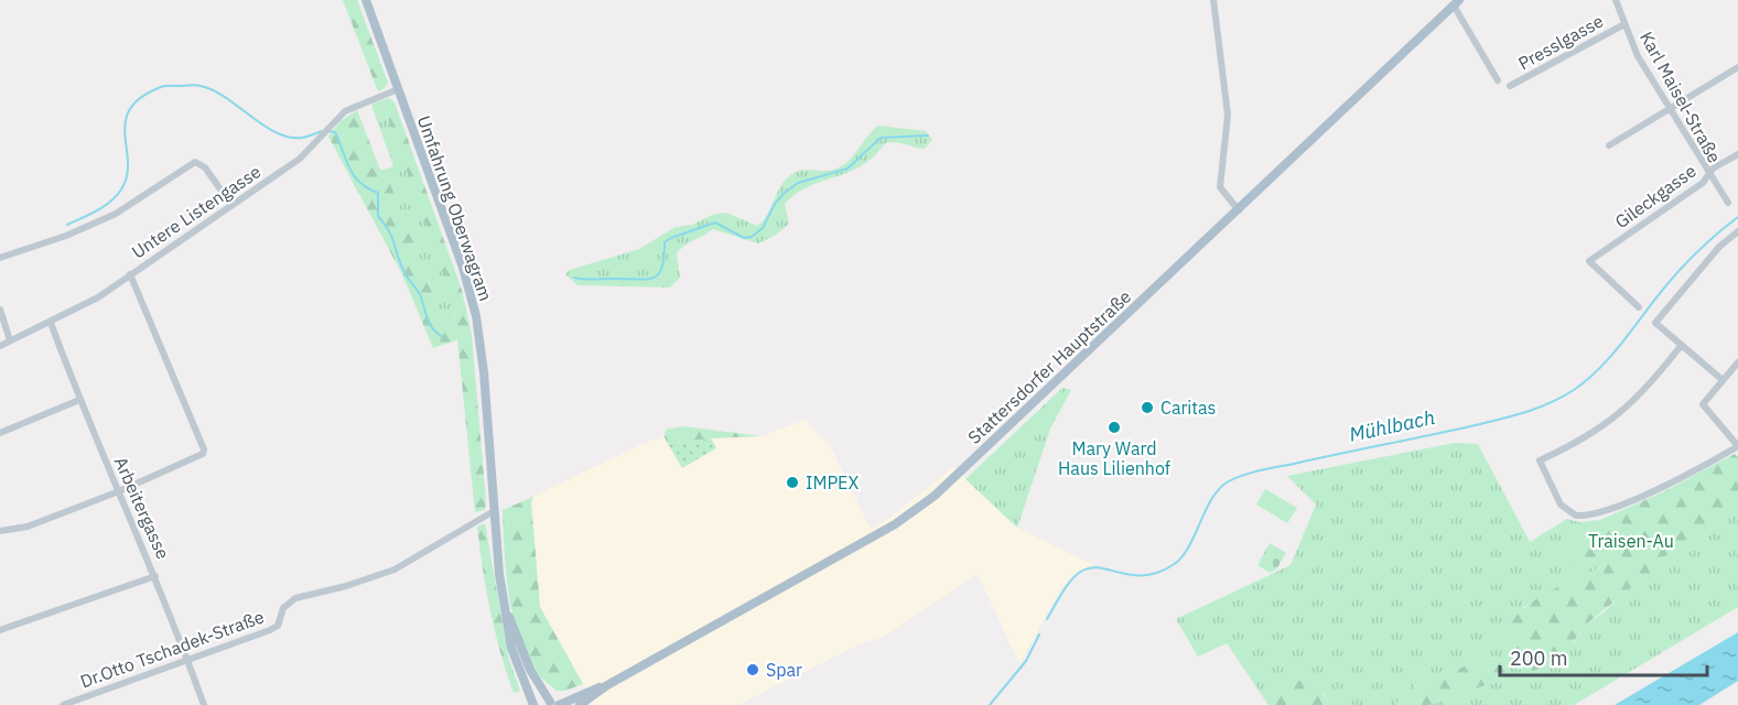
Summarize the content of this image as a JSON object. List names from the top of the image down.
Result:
{
  "streets": {
    "main road": ["Umfahrung Oberwagram", "Stattersdorfer Hauptstraße"],
    "street": [
      "Presslgasse",
      "Karl Maisel-Straße",
      "Gileckgasse",
      "Untere Listengasse",
      "Arbeitergasse",
      "Dr.Otto Tschadek-Straße"
    ]
  },
  "crossings": [
    ["Presslgasse", "Karl Maisel-Straße"],
    ["Karl Maisel-Straße", "Gileckgasse"],
    ["Umfahrung Oberwagram", "Untere Listengasse"],
    ["Umfahrung Oberwagram", "Dr.Otto Tschadek-Straße"],
    ["Untere Listengasse", "Arbeitergasse"],
    ["Arbeitergasse", "Dr.Otto Tschadek-Straße"]
  ],
  "water": ["Mühlbach"],
  "parks": ["Traisen-Au"],
  "places": [
    "Caritas",
    "Mary Ward Haus Lilienhof",
    "IMPEX",
    "Spar"
  ],
  "scale_bar": "200 m"
}
